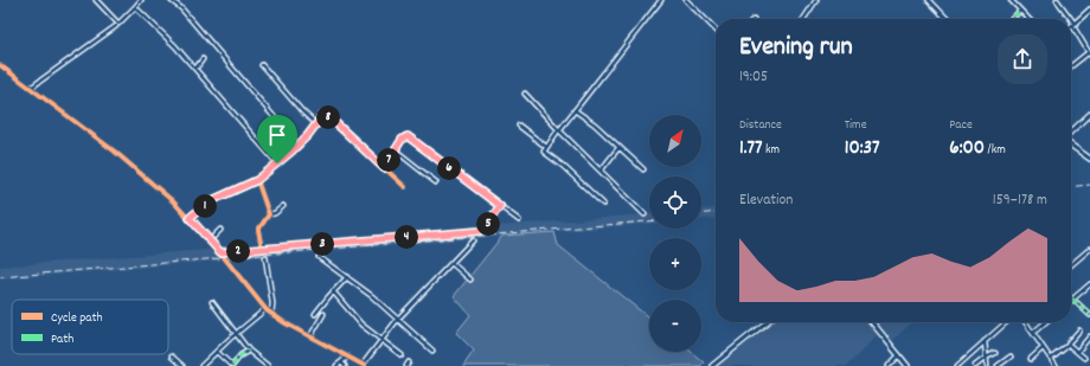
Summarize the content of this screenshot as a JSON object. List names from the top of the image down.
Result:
{
  "legend": ["Cycle path", "Path"],
  "north": "top right",
  "page": {
    "heading": ["Evening run", "19:05"],
    "stats": [
      ["Distance", "1.77 km"],
      ["Time", "10:37"],
      ["Pace", "6:00 /km"]
    ],
    "pins": [
      "8",
      "7",
      "6",
      "1",
      "5",
      "4",
      "3",
      "2"
    ],
    "map_buttons": ["+", "−"],
    "chart": ["Elevation", "159–178 m"]
  }
}
